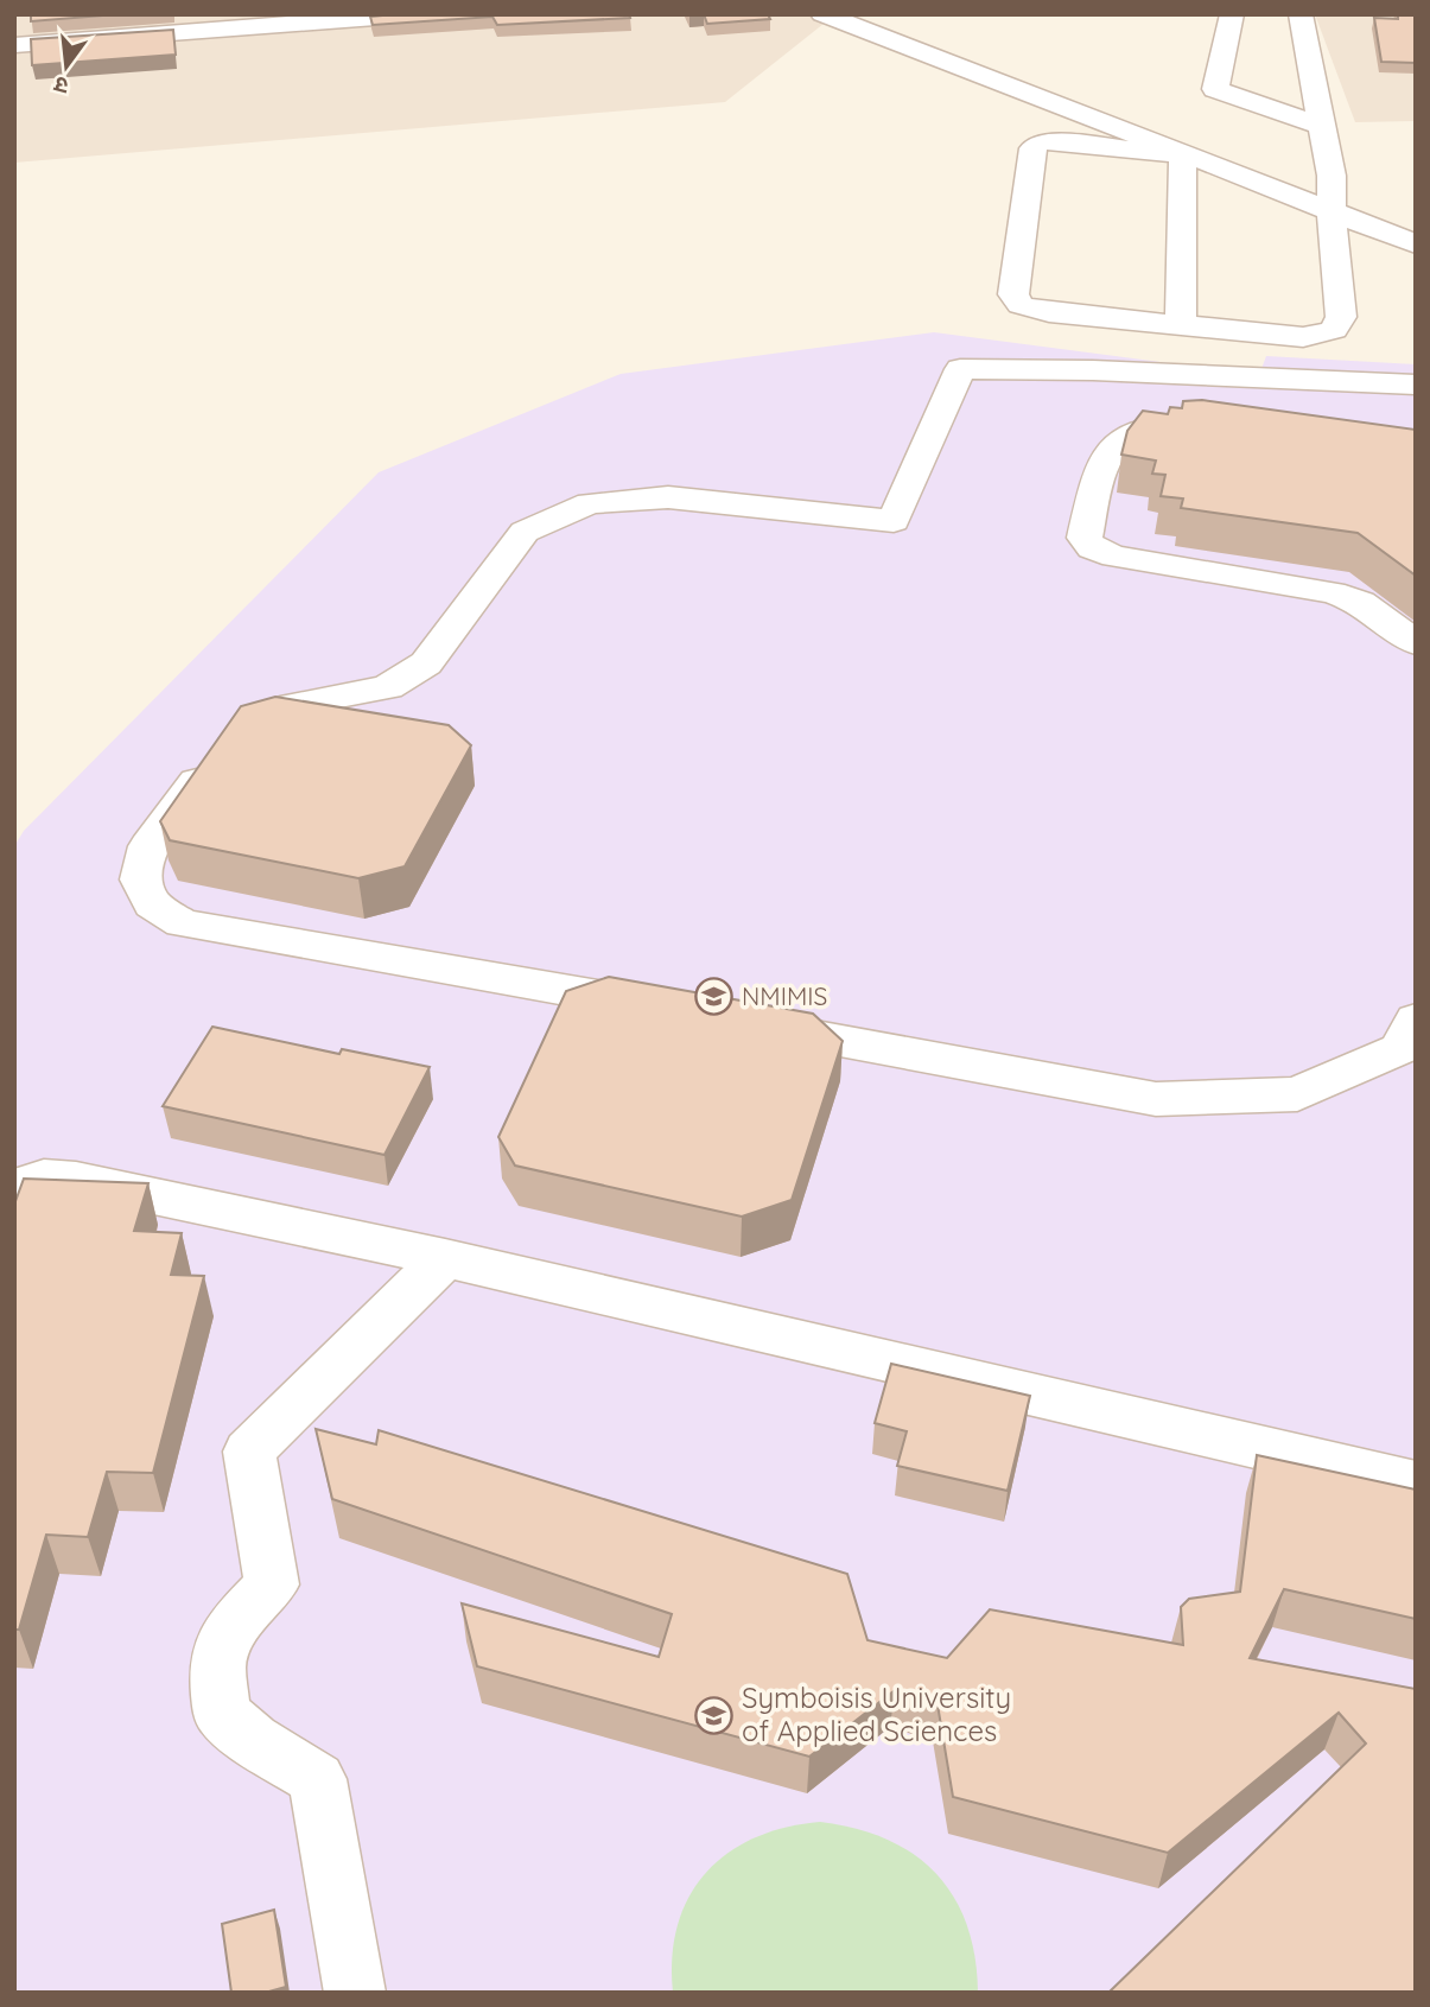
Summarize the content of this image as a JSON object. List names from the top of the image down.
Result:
{
  "places": {
    "school or university": ["NMIMIS", "Symboisis University of Applied Sciences"]
  },
  "north": "bottom"
}
